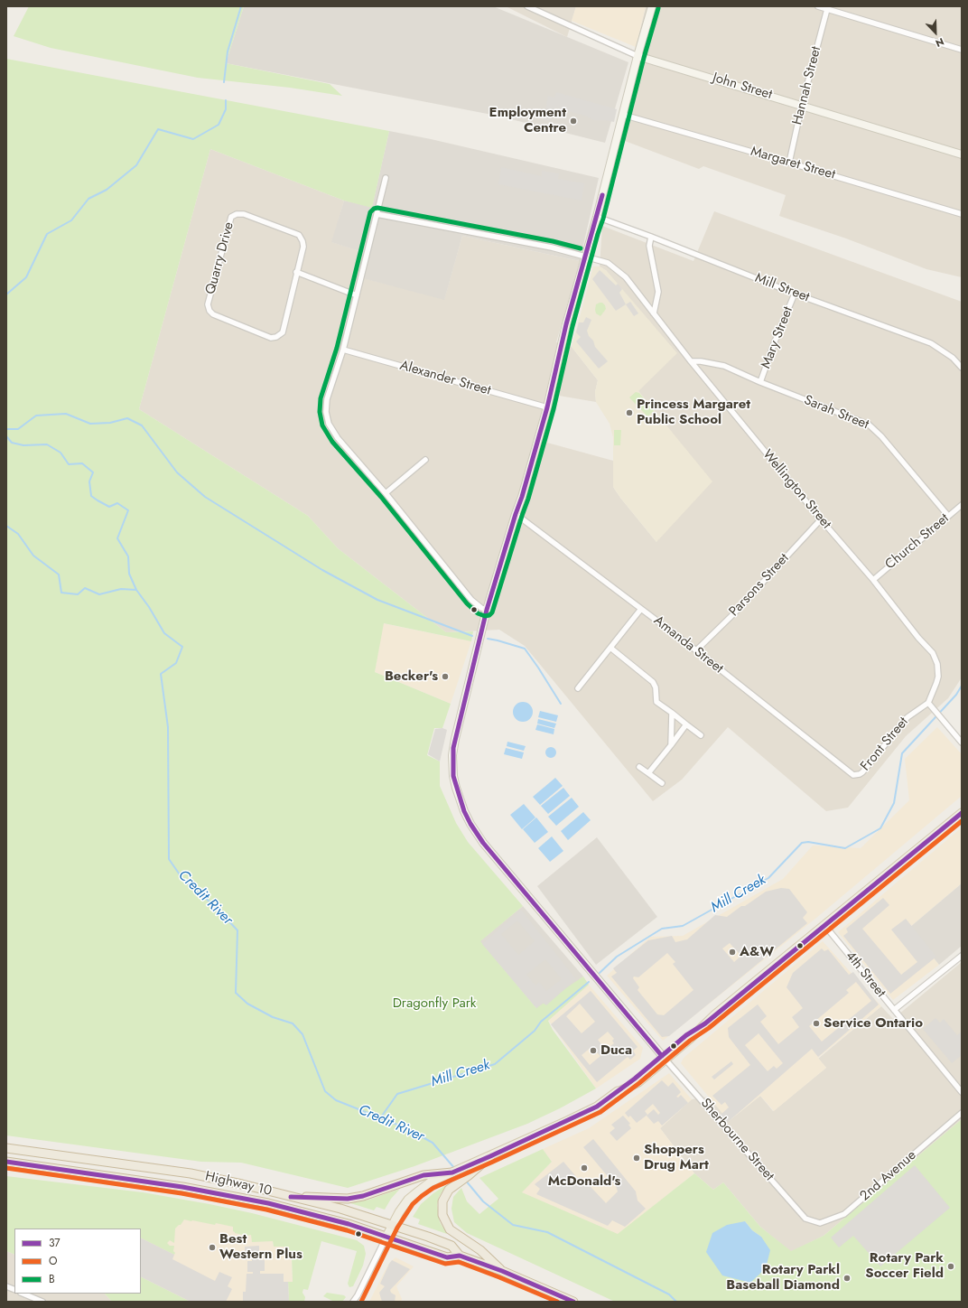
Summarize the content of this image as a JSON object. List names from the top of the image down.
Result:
{
  "streets": {
    "highway": ["Highway 10"],
    "main road": ["John Street"],
    "street": [
      "Hannah Street",
      "Margaret Street",
      "Quarry Drive",
      "Mill Street",
      "Mary Street",
      "Alexander Street",
      "Sarah Street",
      "Wellington Street",
      "Church Street",
      "Parsons Street",
      "Amanda Street",
      "Front Street",
      "4th Street",
      "Sherbourne Street",
      "2nd Avenue"
    ]
  },
  "crossings": [
    ["Hannah Street", "John Street"],
    ["Hannah Street", "Margaret Street"],
    ["Mill Street", "Mary Street"],
    ["Mary Street", "Sarah Street"],
    ["Sarah Street", "Wellington Street"],
    ["Sarah Street", "Church Street"],
    ["Wellington Street", "Church Street"],
    ["Wellington Street", "Parsons Street"],
    ["Wellington Street", "Front Street"],
    ["Parsons Street", "Amanda Street"],
    ["Amanda Street", "Front Street"],
    ["Sherbourne Street", "2nd Avenue"]
  ],
  "water": ["Mill Creek", "Credit River"],
  "parks": ["Dragonfly Park"],
  "places": [
    "Employment Centre",
    "Princess Margaret Public School",
    "Becker's",
    "A&W",
    "Service Ontario",
    "Duca",
    "Shoppers Drug Mart",
    "McDonald's",
    "Best Western Plus",
    "Rotary Park Soccer Field",
    "Rotary Parkl Baseball Diamond"
  ],
  "lines": ["transit line B", "transit line 37", "transit line O"],
  "legend": ["37", "O", "B"],
  "north": "bottom right"
}
